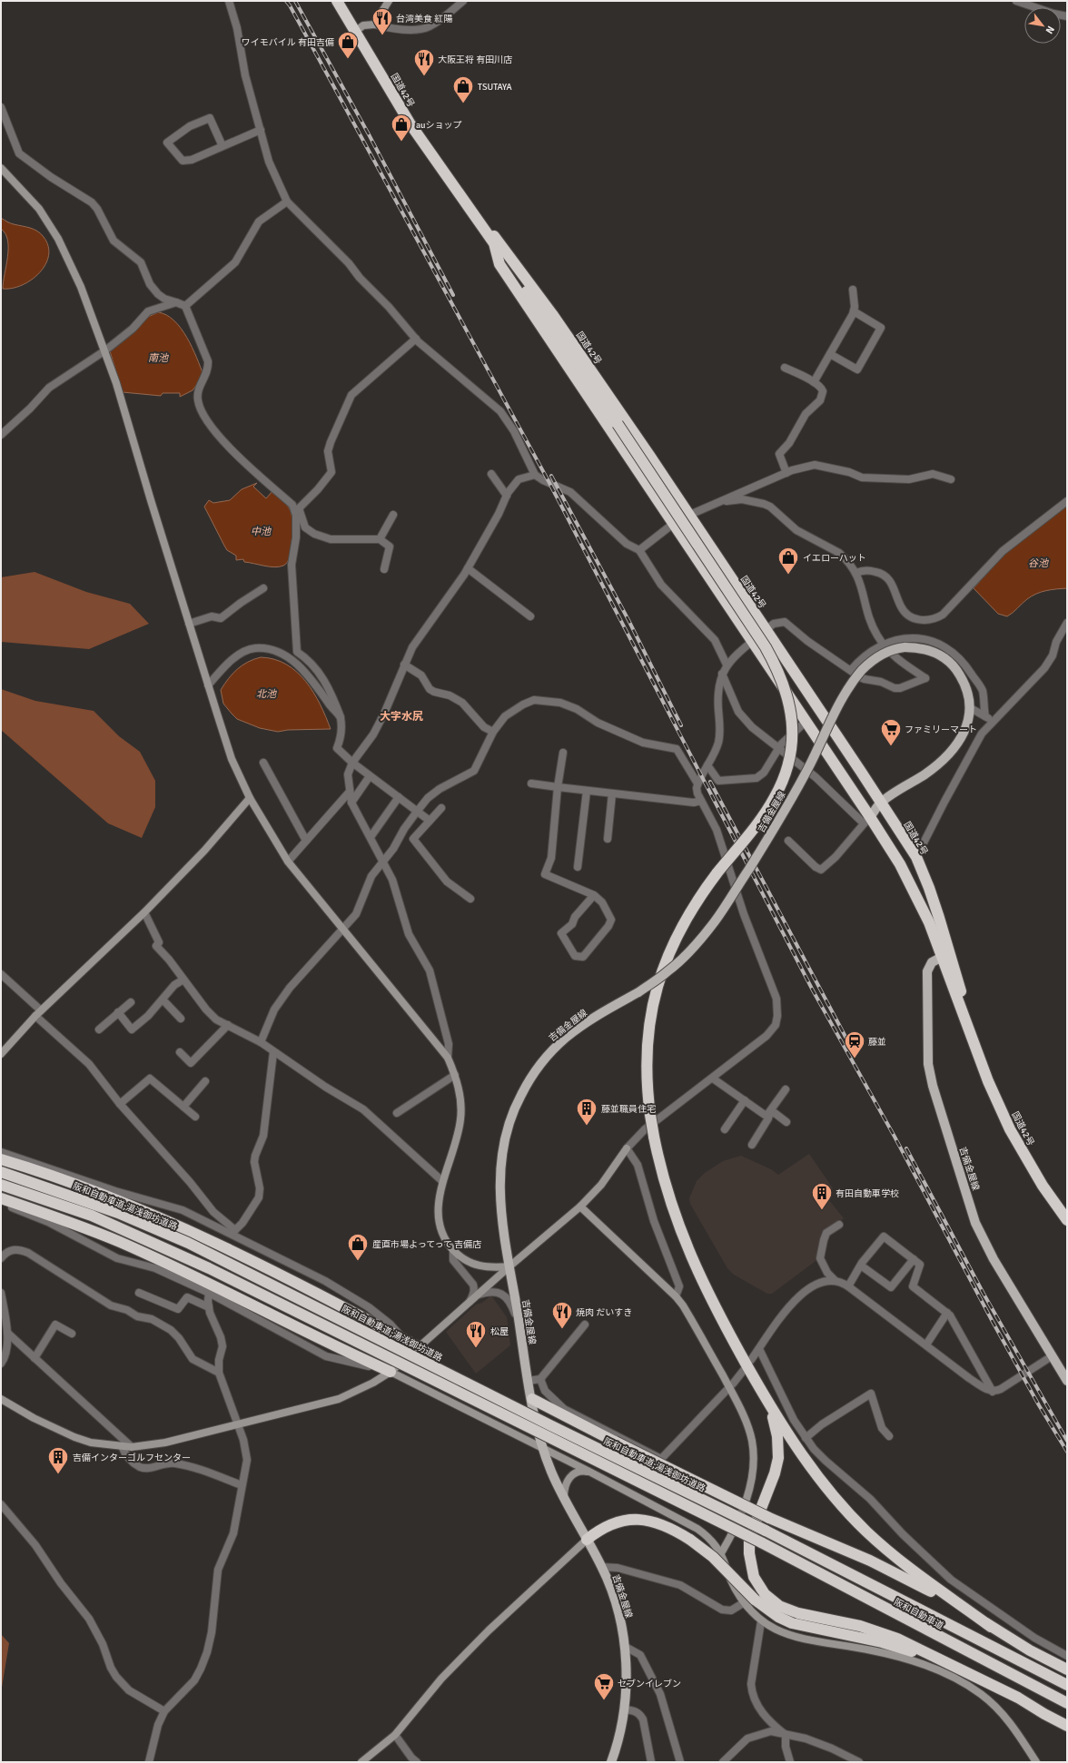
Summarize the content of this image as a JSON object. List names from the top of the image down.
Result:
{
  "streets": {
    "highway": ["国道42号", "阪和自動車道;湯浅御坊道路", "阪和自動車道"],
    "main road": ["吉備金屋線"]
  },
  "crossings": [
    ["国道42号", "吉備金屋線"],
    ["阪和自動車道;湯浅御坊道路", "阪和自動車道"]
  ],
  "districts": ["大字水尻"],
  "water": [
    "南池",
    "中池",
    "谷池",
    "北池"
  ],
  "places": {
    "restaurant": [
      "台湾美食 紅陽",
      "大阪王将 有田川店",
      "焼肉 だいすき",
      "松屋"
    ],
    "shop": [
      "ワイモバイル 有田吉備",
      "TSUTAYA",
      "auショップ",
      "イエローハット",
      "産直市場よってって 吉備店"
    ],
    "supermarket": ["ファミリーマート", "セブンイレブン"],
    "station": ["藤並"],
    "building": ["藤並職員住宅", "有田自動車学校", "吉備インターゴルフセンター"]
  },
  "north": "bottom right"
}
